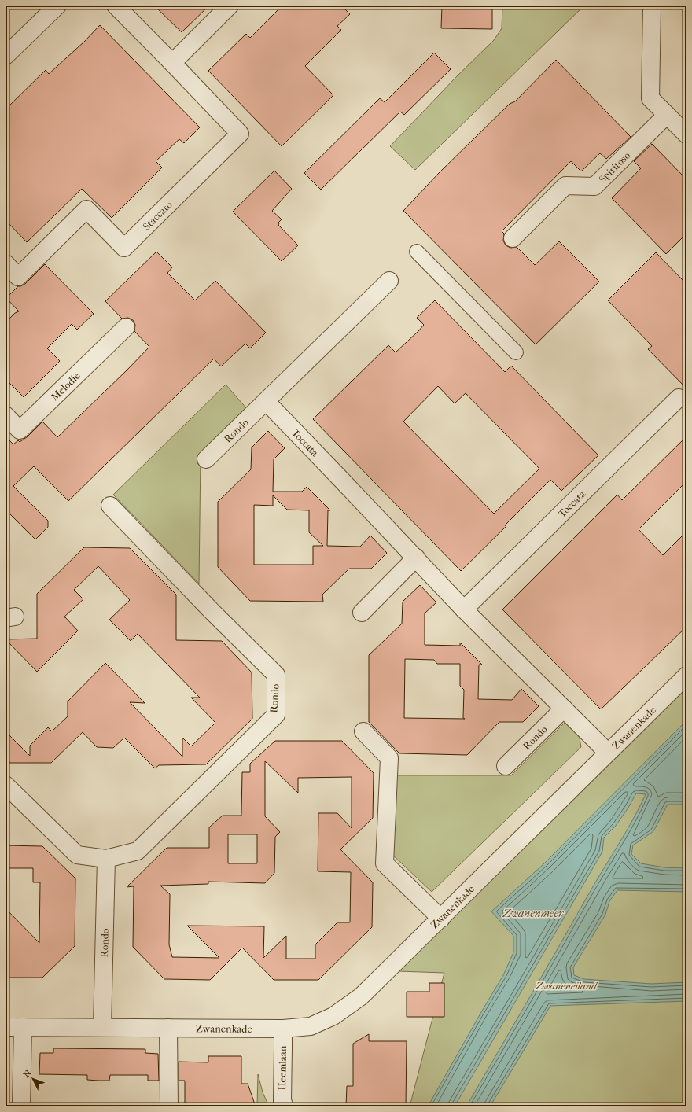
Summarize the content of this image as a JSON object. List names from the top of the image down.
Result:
{
  "streets": {
    "street": [
      "Spiritoso",
      "Staccato",
      "Melodie",
      "Rondo",
      "Toccata",
      "Zwanenkade",
      "Heemlaan"
    ]
  },
  "crossings": [
    ["Rondo", "Toccata"],
    ["Rondo", "Zwanenkade"],
    ["Toccata", "Zwanenkade"],
    ["Zwanenkade", "Heemlaan"]
  ],
  "water": ["Zwanenmeer"],
  "parks": ["Zwaneneiland"],
  "north": "top left"
}
